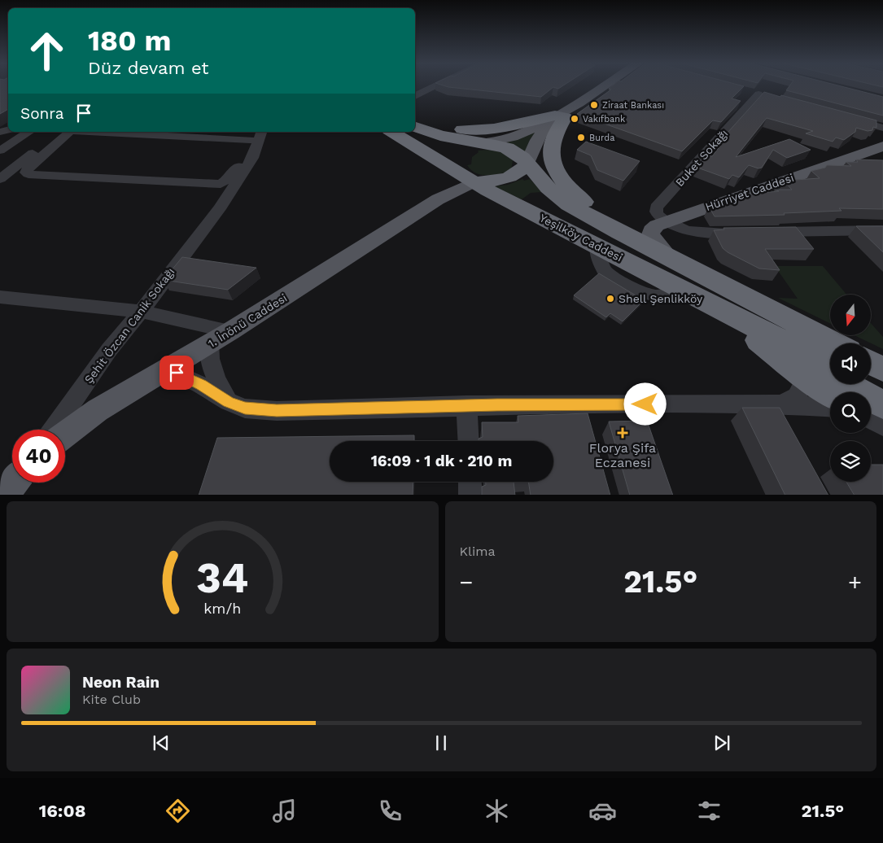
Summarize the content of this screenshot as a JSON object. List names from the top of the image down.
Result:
{
  "streets": {
    "highway": ["Yeşilköy Caddesi"],
    "main road": ["Hürriyet Caddesi", "1. İnönü Caddesi"],
    "street": ["Buket Sokağı", "Şehit Özcan Canik Sokağı"]
  },
  "crossings": [
    ["Buket Sokağı", "Hürriyet Caddesi"],
    ["Hürriyet Caddesi", "Yeşilköy Caddesi"]
  ],
  "places": {
    "other": [
      "Ziraat Bankası",
      "Vakıfbank",
      "Burda",
      "Shell Şenlikköy"
    ],
    "health": ["Florya Şifa Eczanesi"]
  },
  "north": "bottom",
  "page": {
    "turn": ["180 m", "Düz devam et"],
    "then": "Sonra",
    "limit": "40",
    "trip": "16:09 · 1 dk · 210 m",
    "tile": "Klima",
    "heat": ["−", "21.5°", "+"],
    "song": ["Neon Rain", "Kite Club"],
    "tabs": ["16:08", "21.5°"],
    "gauge": ["34", "km/h"]
  }
}
